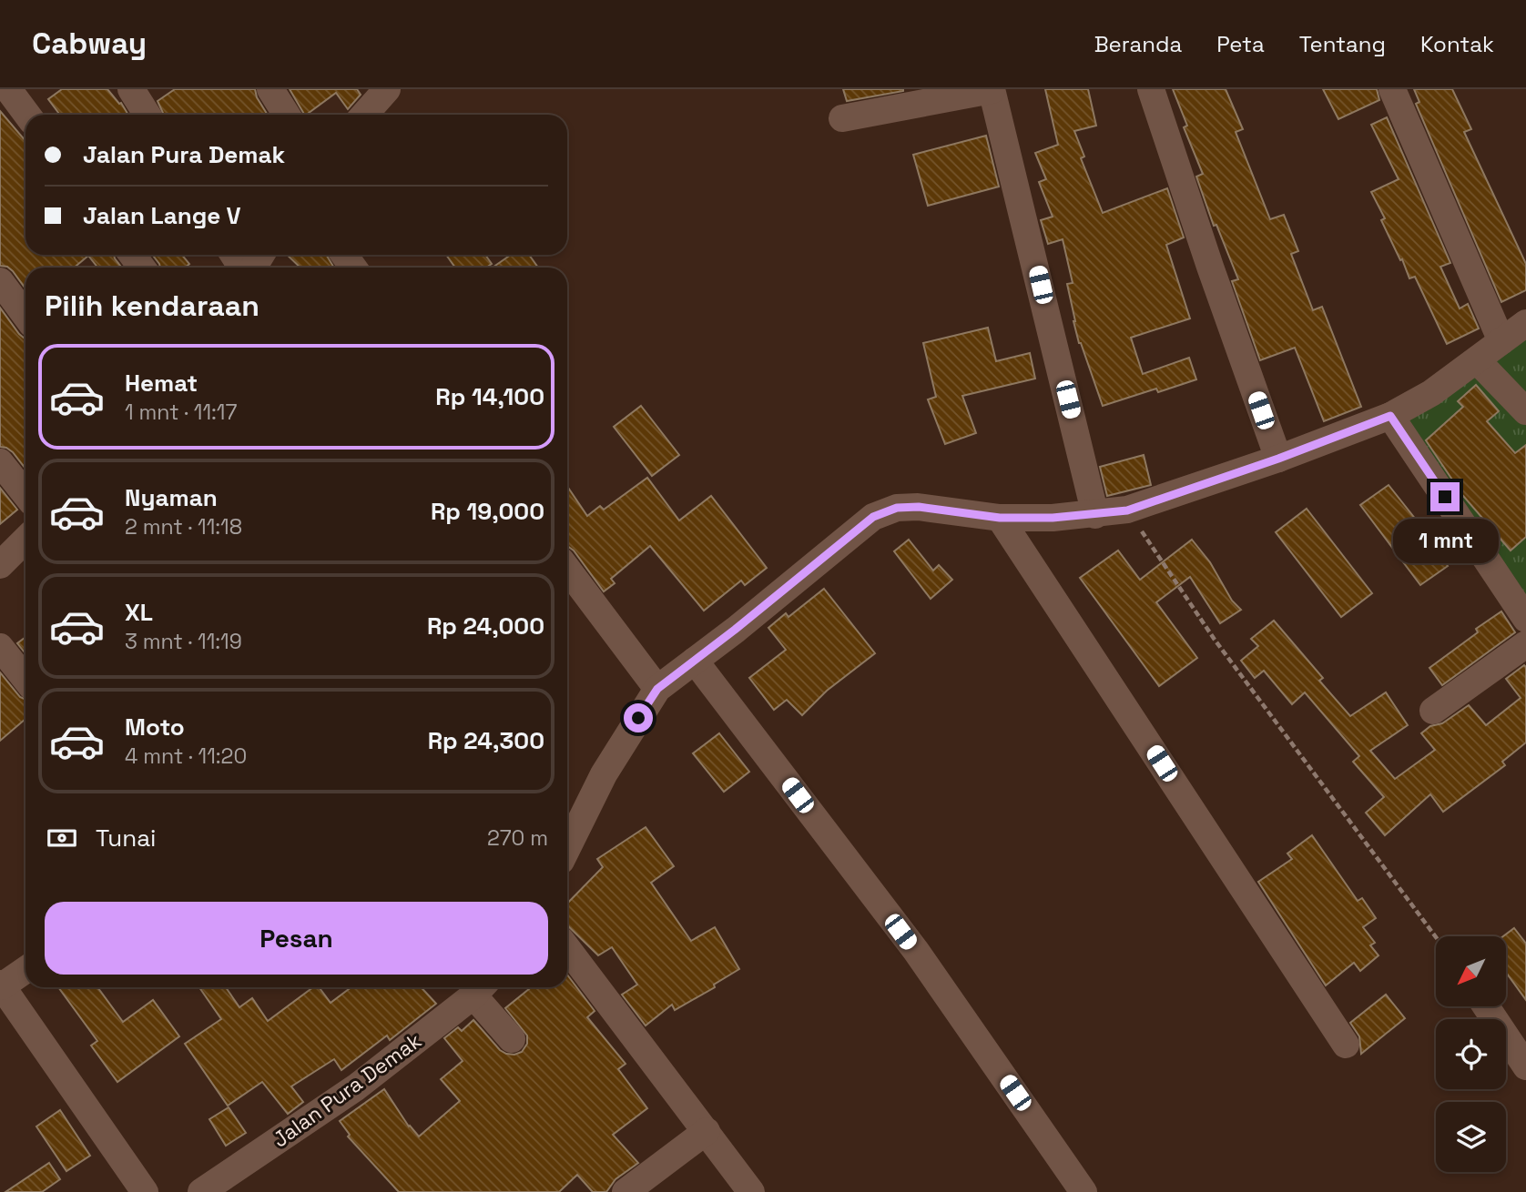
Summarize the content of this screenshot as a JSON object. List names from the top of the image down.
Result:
{
  "streets": {
    "street": ["Jalan Pura Demak"]
  },
  "north": "bottom left",
  "page": {
    "header": "Cabway",
    "nav": [
      "Beranda",
      "Peta",
      "Tentang",
      "Kontak"
    ],
    "banner": ["Jalan Pura Demak", "Jalan Lange V"],
    "heading": "Pilih kendaraan",
    "list": [
      {
        "name": "Hemat",
        "note": "1 mnt · 11:17",
        "value": "Rp 14,100"
      },
      {
        "name": "Nyaman",
        "note": "2 mnt · 11:18",
        "value": "Rp 19,000"
      },
      {
        "name": "XL",
        "note": "3 mnt · 11:19",
        "value": "Rp 24,000"
      },
      {
        "name": "Moto",
        "note": "4 mnt · 11:20",
        "value": "Rp 24,300"
      }
    ],
    "bubble": "1 mnt",
    "pay": ["Tunai", "270 m"],
    "buttons": "Pesan"
  }
}
